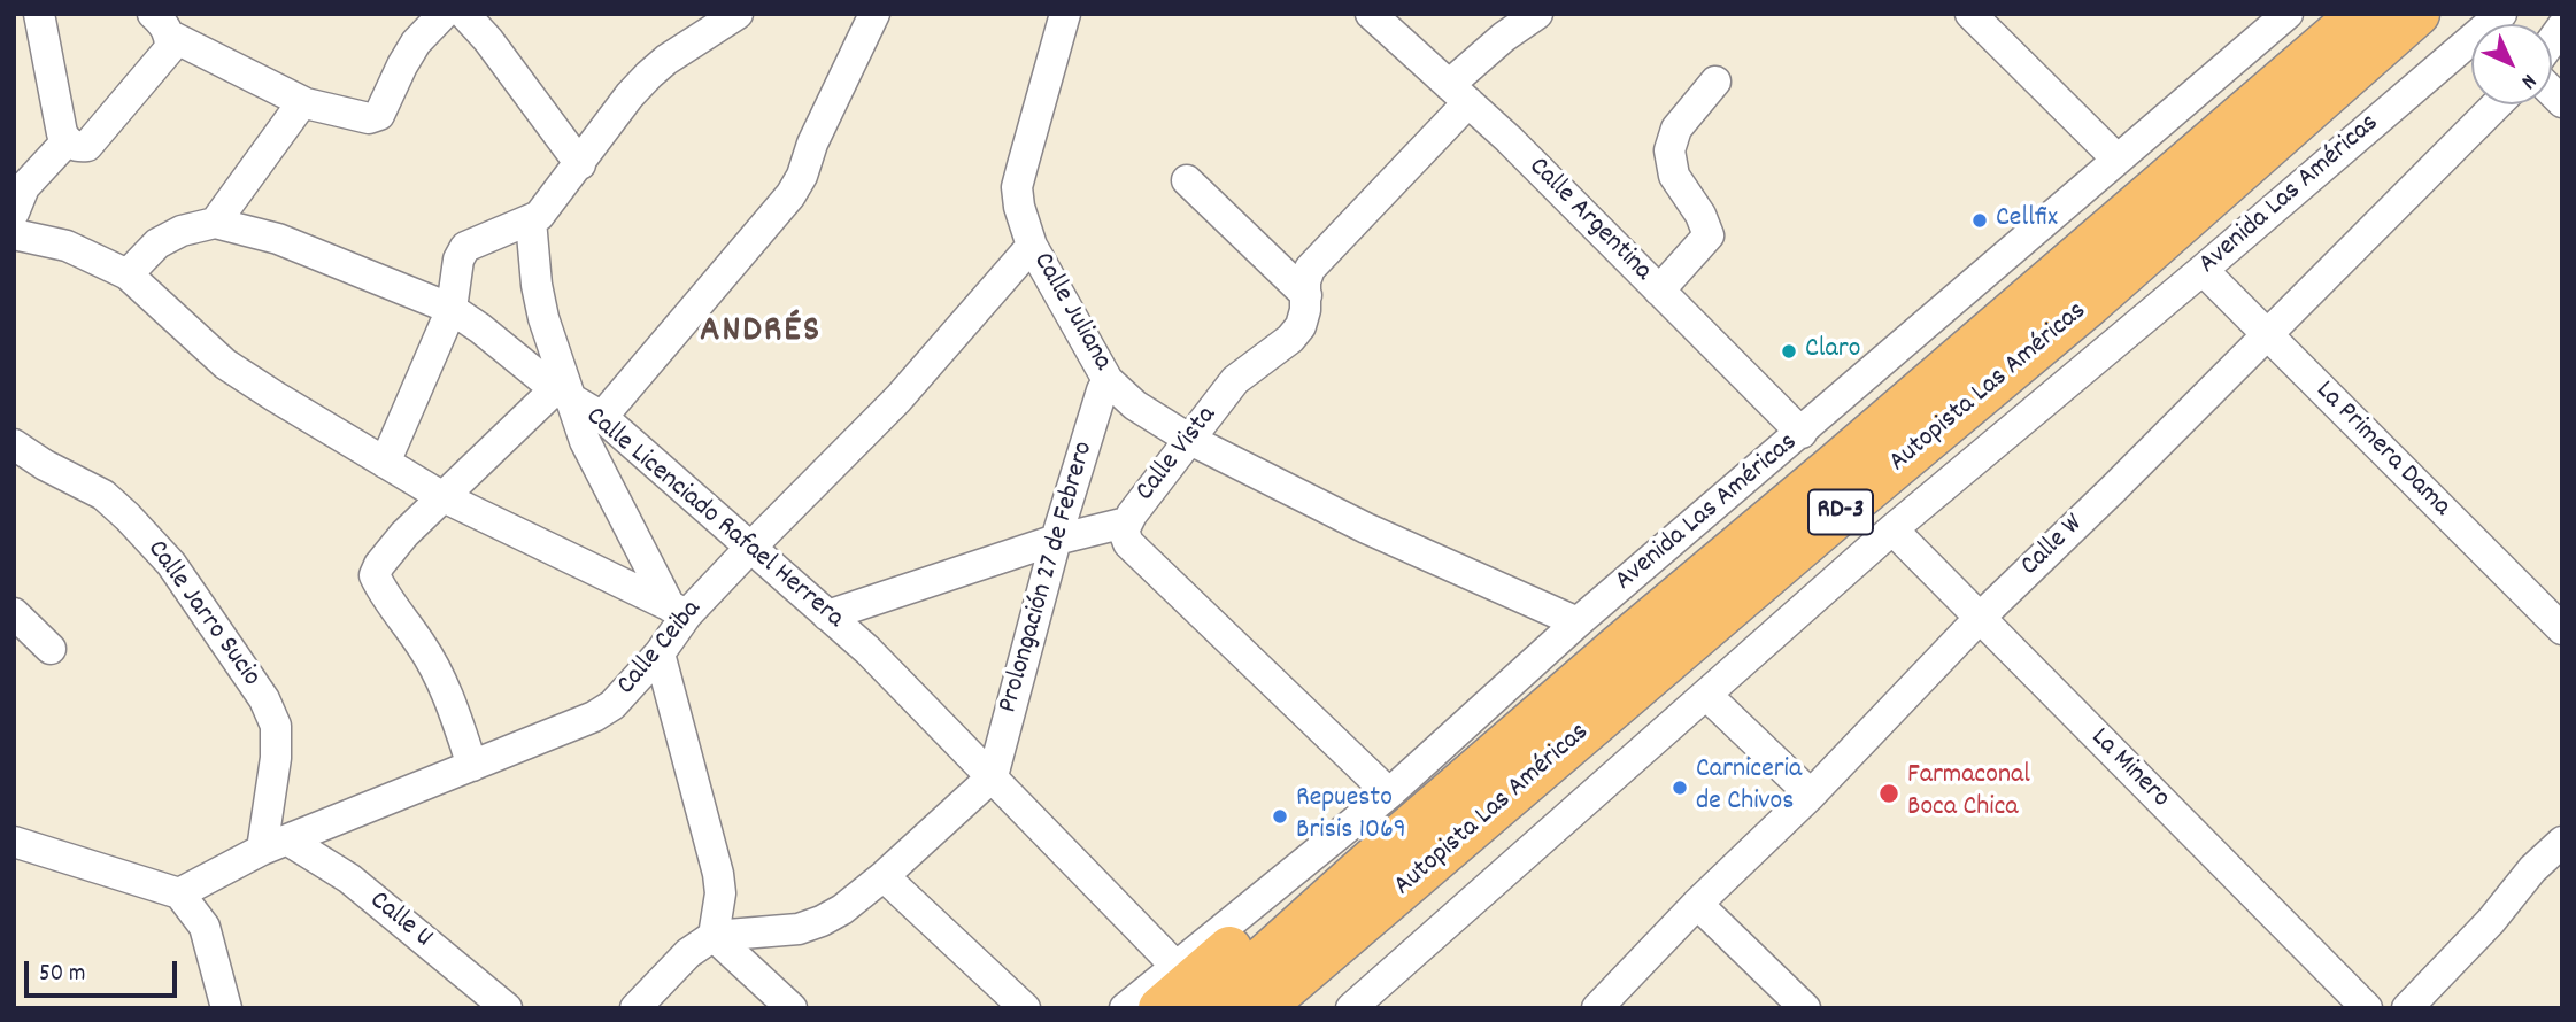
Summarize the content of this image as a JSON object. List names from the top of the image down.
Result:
{
  "streets": {
    "highway": ["Autopista Las Américas", "RD-3"],
    "street": [
      "Avenida Las Américas",
      "Calle Argentina",
      "Calle Juliana",
      "La Primera Dama",
      "Calle Vista",
      "Calle Licenciado Rafael Herrera",
      "Calle W",
      "Prolongación 27 de Febrero",
      "Calle Jarro Sucio",
      "Calle Ceiba",
      "La Minero",
      "Calle U"
    ]
  },
  "crossings": [
    ["Avenida Las Américas", "Calle Argentina"],
    ["Avenida Las Américas", "Calle Juliana"],
    ["Avenida Las Américas", "La Primera Dama"],
    ["Avenida Las Américas", "Calle Vista"],
    ["Avenida Las Américas", "Calle Licenciado Rafael Herrera"],
    ["Avenida Las Américas", "La Minero"],
    ["Calle Argentina", "Calle Vista"],
    ["Calle Juliana", "Calle Vista"],
    ["Calle Juliana", "Prolongación 27 de Febrero"],
    ["Calle Juliana", "Calle Ceiba"],
    ["La Primera Dama", "Calle W"],
    ["Calle Licenciado Rafael Herrera", "Prolongación 27 de Febrero"],
    ["Calle Licenciado Rafael Herrera", "Calle Ceiba"],
    ["Calle W", "La Minero"],
    ["Calle Jarro Sucio", "Calle Ceiba"],
    ["Calle Jarro Sucio", "Calle U"],
    ["Calle Ceiba", "Calle U"]
  ],
  "districts": ["ANDRÉS"],
  "places": [
    "Cellfix",
    "Claro",
    "Carniceria de Chivos",
    "Farmaconal Boca Chica",
    "Repuesto Brisis 1069"
  ],
  "scale_bar": "50 m",
  "north": "bottom right"
}
